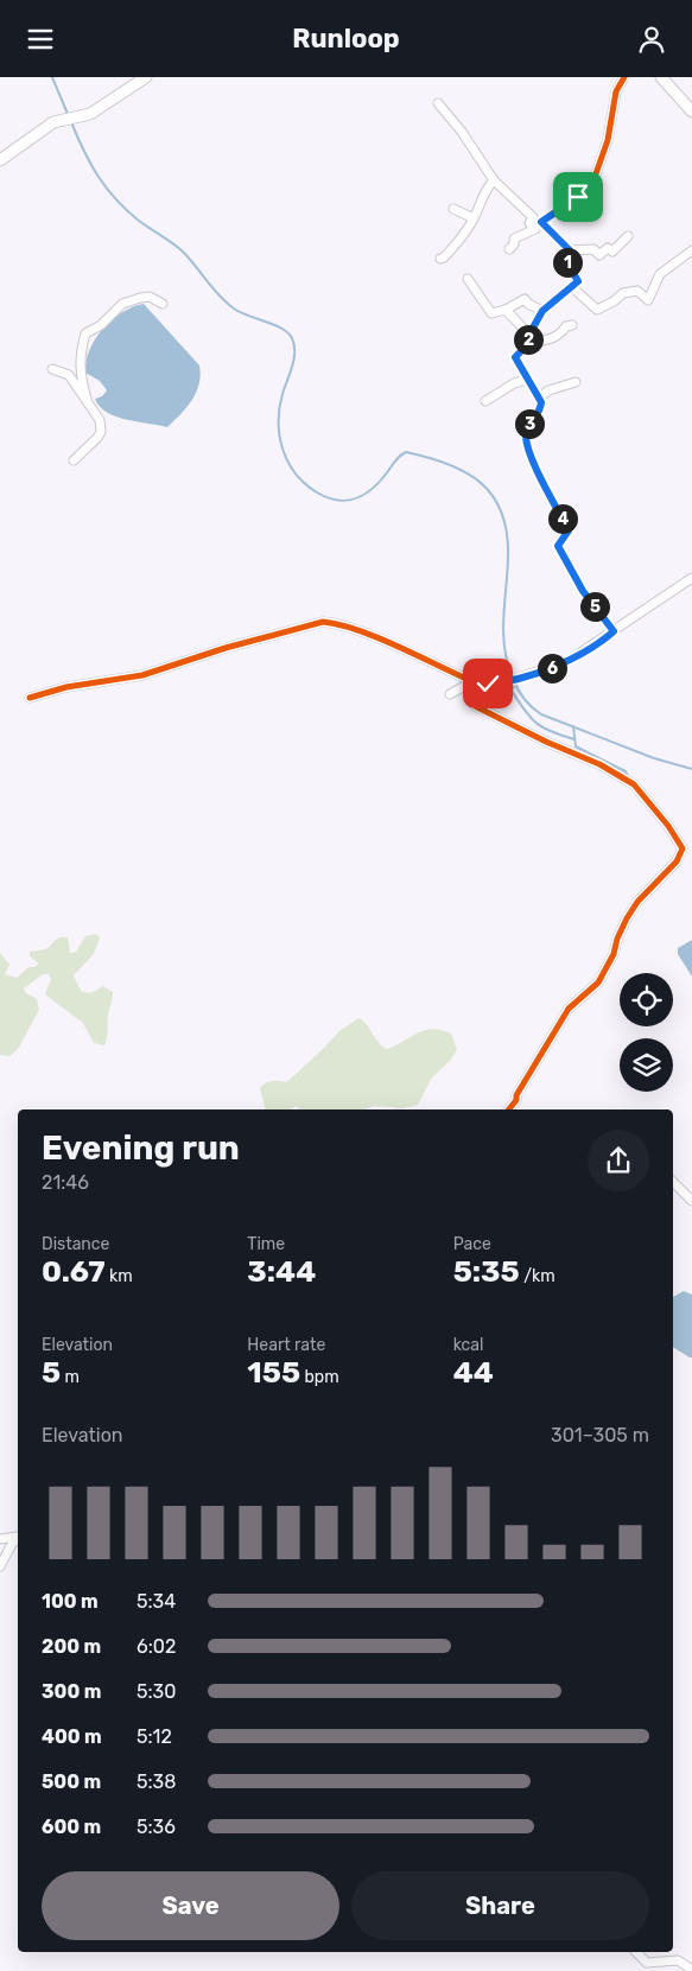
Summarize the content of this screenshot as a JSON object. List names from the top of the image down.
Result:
{
  "page": {
    "header": "Runloop",
    "pins": [
      "1",
      "2",
      "3",
      "4",
      "5",
      "6"
    ],
    "heading": ["Evening run", "21:46"],
    "stats": [
      ["Distance", "0.67 km"],
      ["Time", "3:44"],
      ["Pace", "5:35 /km"],
      ["Elevation", "5 m"],
      ["Heart rate", "155 bpm"],
      ["kcal", "44"]
    ],
    "chart": ["Elevation", "301–305 m"],
    "list": [
      {
        "name": "100 m",
        "note": "5:34"
      },
      {
        "name": "200 m",
        "note": "6:02"
      },
      {
        "name": "300 m",
        "note": "5:30"
      },
      {
        "name": "400 m",
        "note": "5:12"
      },
      {
        "name": "500 m",
        "note": "5:38"
      },
      {
        "name": "600 m",
        "note": "5:36"
      }
    ],
    "buttons": ["Save", "Share"]
  }
}
